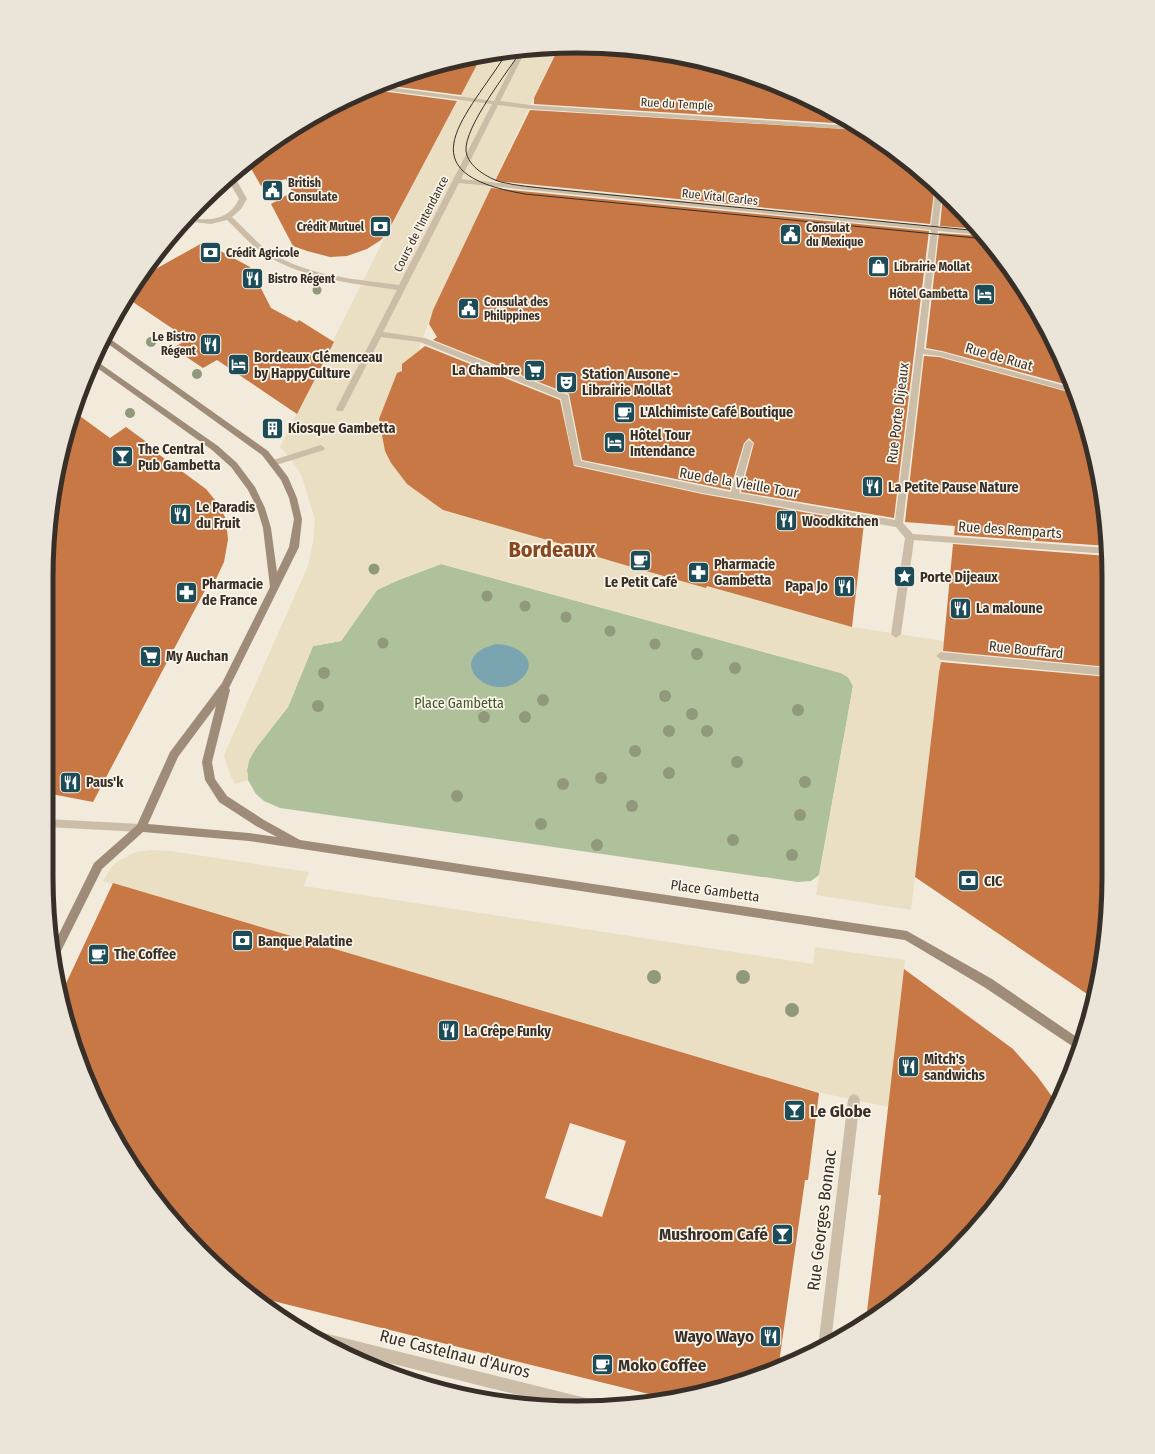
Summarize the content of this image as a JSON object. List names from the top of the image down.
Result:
{
  "streets": {
    "main road": ["Place Gambetta"],
    "street": [
      "Rue du Temple",
      "Rue Vital Carles",
      "Cours de l'Intendance",
      "Rue de Ruat",
      "Rue Porte Dijeaux",
      "Rue de la Vieille Tour",
      "Rue des Remparts",
      "Rue Bouffard",
      "Rue Georges Bonnac",
      "Rue Castelnau d'Auros"
    ]
  },
  "crossings": [
    ["Rue du Temple", "Cours de l'Intendance"],
    ["Rue Vital Carles", "Cours de l'Intendance"],
    ["Rue Vital Carles", "Rue Porte Dijeaux"],
    ["Cours de l'Intendance", "Rue de la Vieille Tour"],
    ["Rue de Ruat", "Rue Porte Dijeaux"],
    ["Rue Porte Dijeaux", "Rue de la Vieille Tour"]
  ],
  "districts": ["Bordeaux"],
  "parks": ["Place Gambetta"],
  "places": {
    "public building": ["British Consulate", "Consulat du Mexique", "Consulat des Philippines"],
    "bank": [
      "Crédit Mutuel",
      "Crédit Agricole",
      "CIC",
      "Banque Palatine"
    ],
    "shop": ["Librairie Mollat"],
    "restaurant": [
      "Bistro Régent",
      "Le Bistro Régent",
      "La Petite Pause Nature",
      "Le Paradis du Fruit",
      "Woodkitchen",
      "Papa Jo",
      "La maloune",
      "Paus'k",
      "La Crêpe Funky",
      "Mitch's sandwichs",
      "Wayo Wayo"
    ],
    "hotel": ["Hôtel Gambetta", "Bordeaux Clémenceau by HappyCulture", "Hôtel Tour Intendance"],
    "supermarket": ["La Chambre", "My Auchan"],
    "theatre": ["Station Ausone - Librairie Mollat"],
    "cafe": [
      "L'Alchimiste Café Boutique",
      "Le Petit Café",
      "The Coffee",
      "Moko Coffee"
    ],
    "building": ["Kiosque Gambetta"],
    "bar": ["The Central Pub Gambetta", "Le Globe", "Mushroom Café"],
    "pharmacy": ["Pharmacie Gambetta", "Pharmacie de France"],
    "place": ["Porte Dijeaux"]
  }
}
